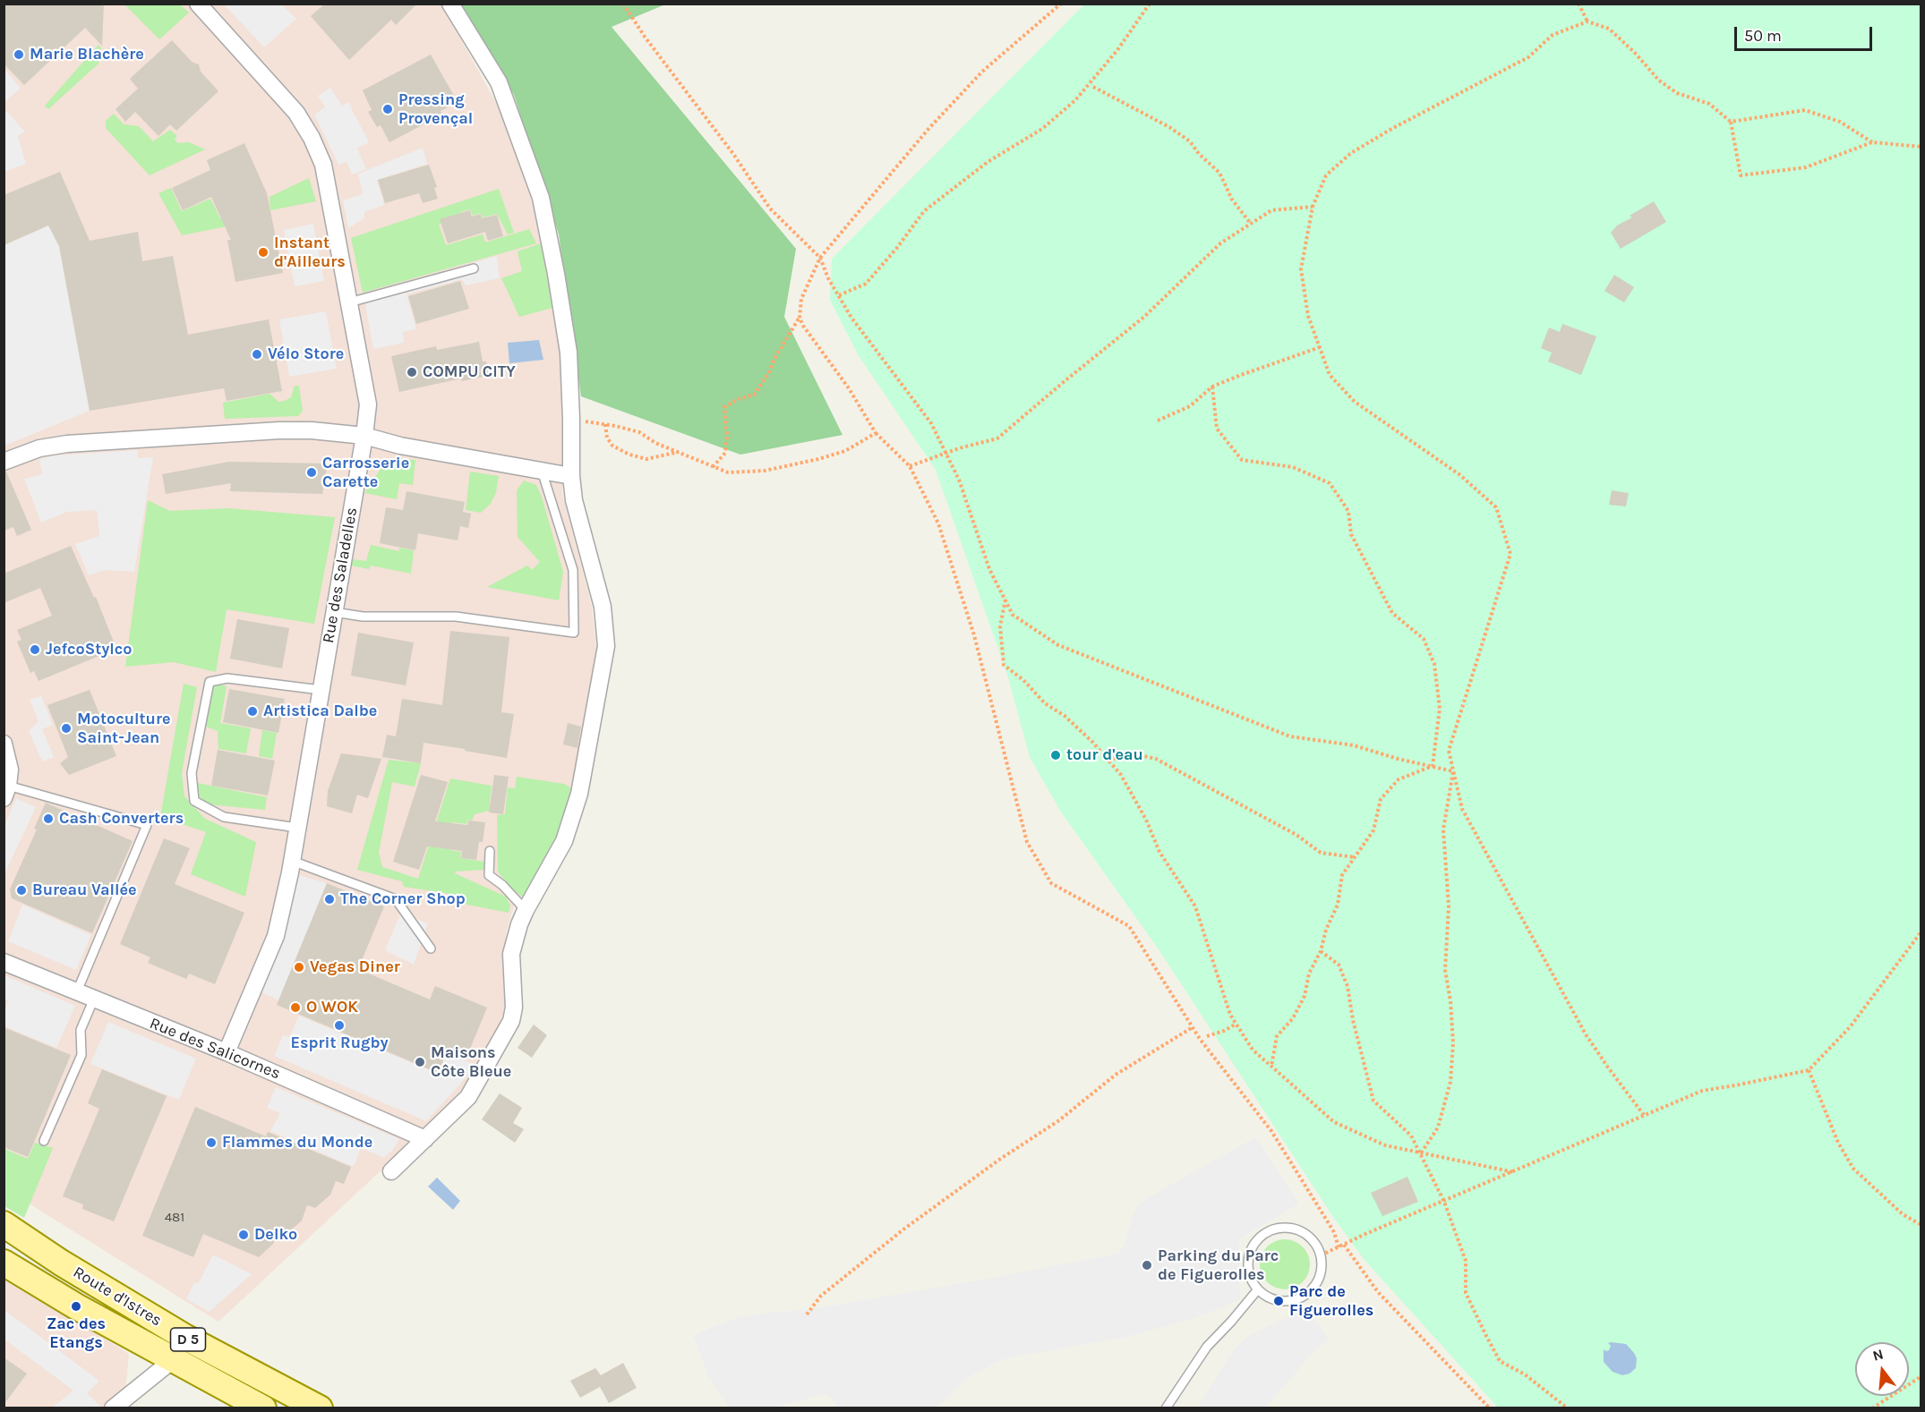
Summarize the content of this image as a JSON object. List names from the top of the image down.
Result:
{
  "streets": {
    "main road": ["Route d'Istres", "D 5"],
    "street": ["Rue des Saladelles", "Rue des Salicornes"]
  },
  "crossings": [
    ["Rue des Saladelles", "Rue des Salicornes"]
  ],
  "places": [
    "Marie Blachère",
    "Pressing Provençal",
    "Instant d'Ailleurs",
    "Vélo Store",
    "COMPU CITY",
    "Carrosserie Carette",
    "JefcoStylco",
    "Artistica Dalbe",
    "Motoculture Saint-Jean",
    "tour d'eau",
    "Cash Converters",
    "Bureau Vallée",
    "The Corner Shop",
    "Vegas Diner",
    "O WOK",
    "Esprit Rugby",
    "Maisons Côte Bleue",
    "Flammes du Monde",
    "Delko",
    "Parking du Parc de Figuerolles",
    "Parc de Figuerolles",
    "Zac des Etangs"
  ],
  "house_numbers": ["481"],
  "scale_bar": "50 m",
  "north": "top"
}
